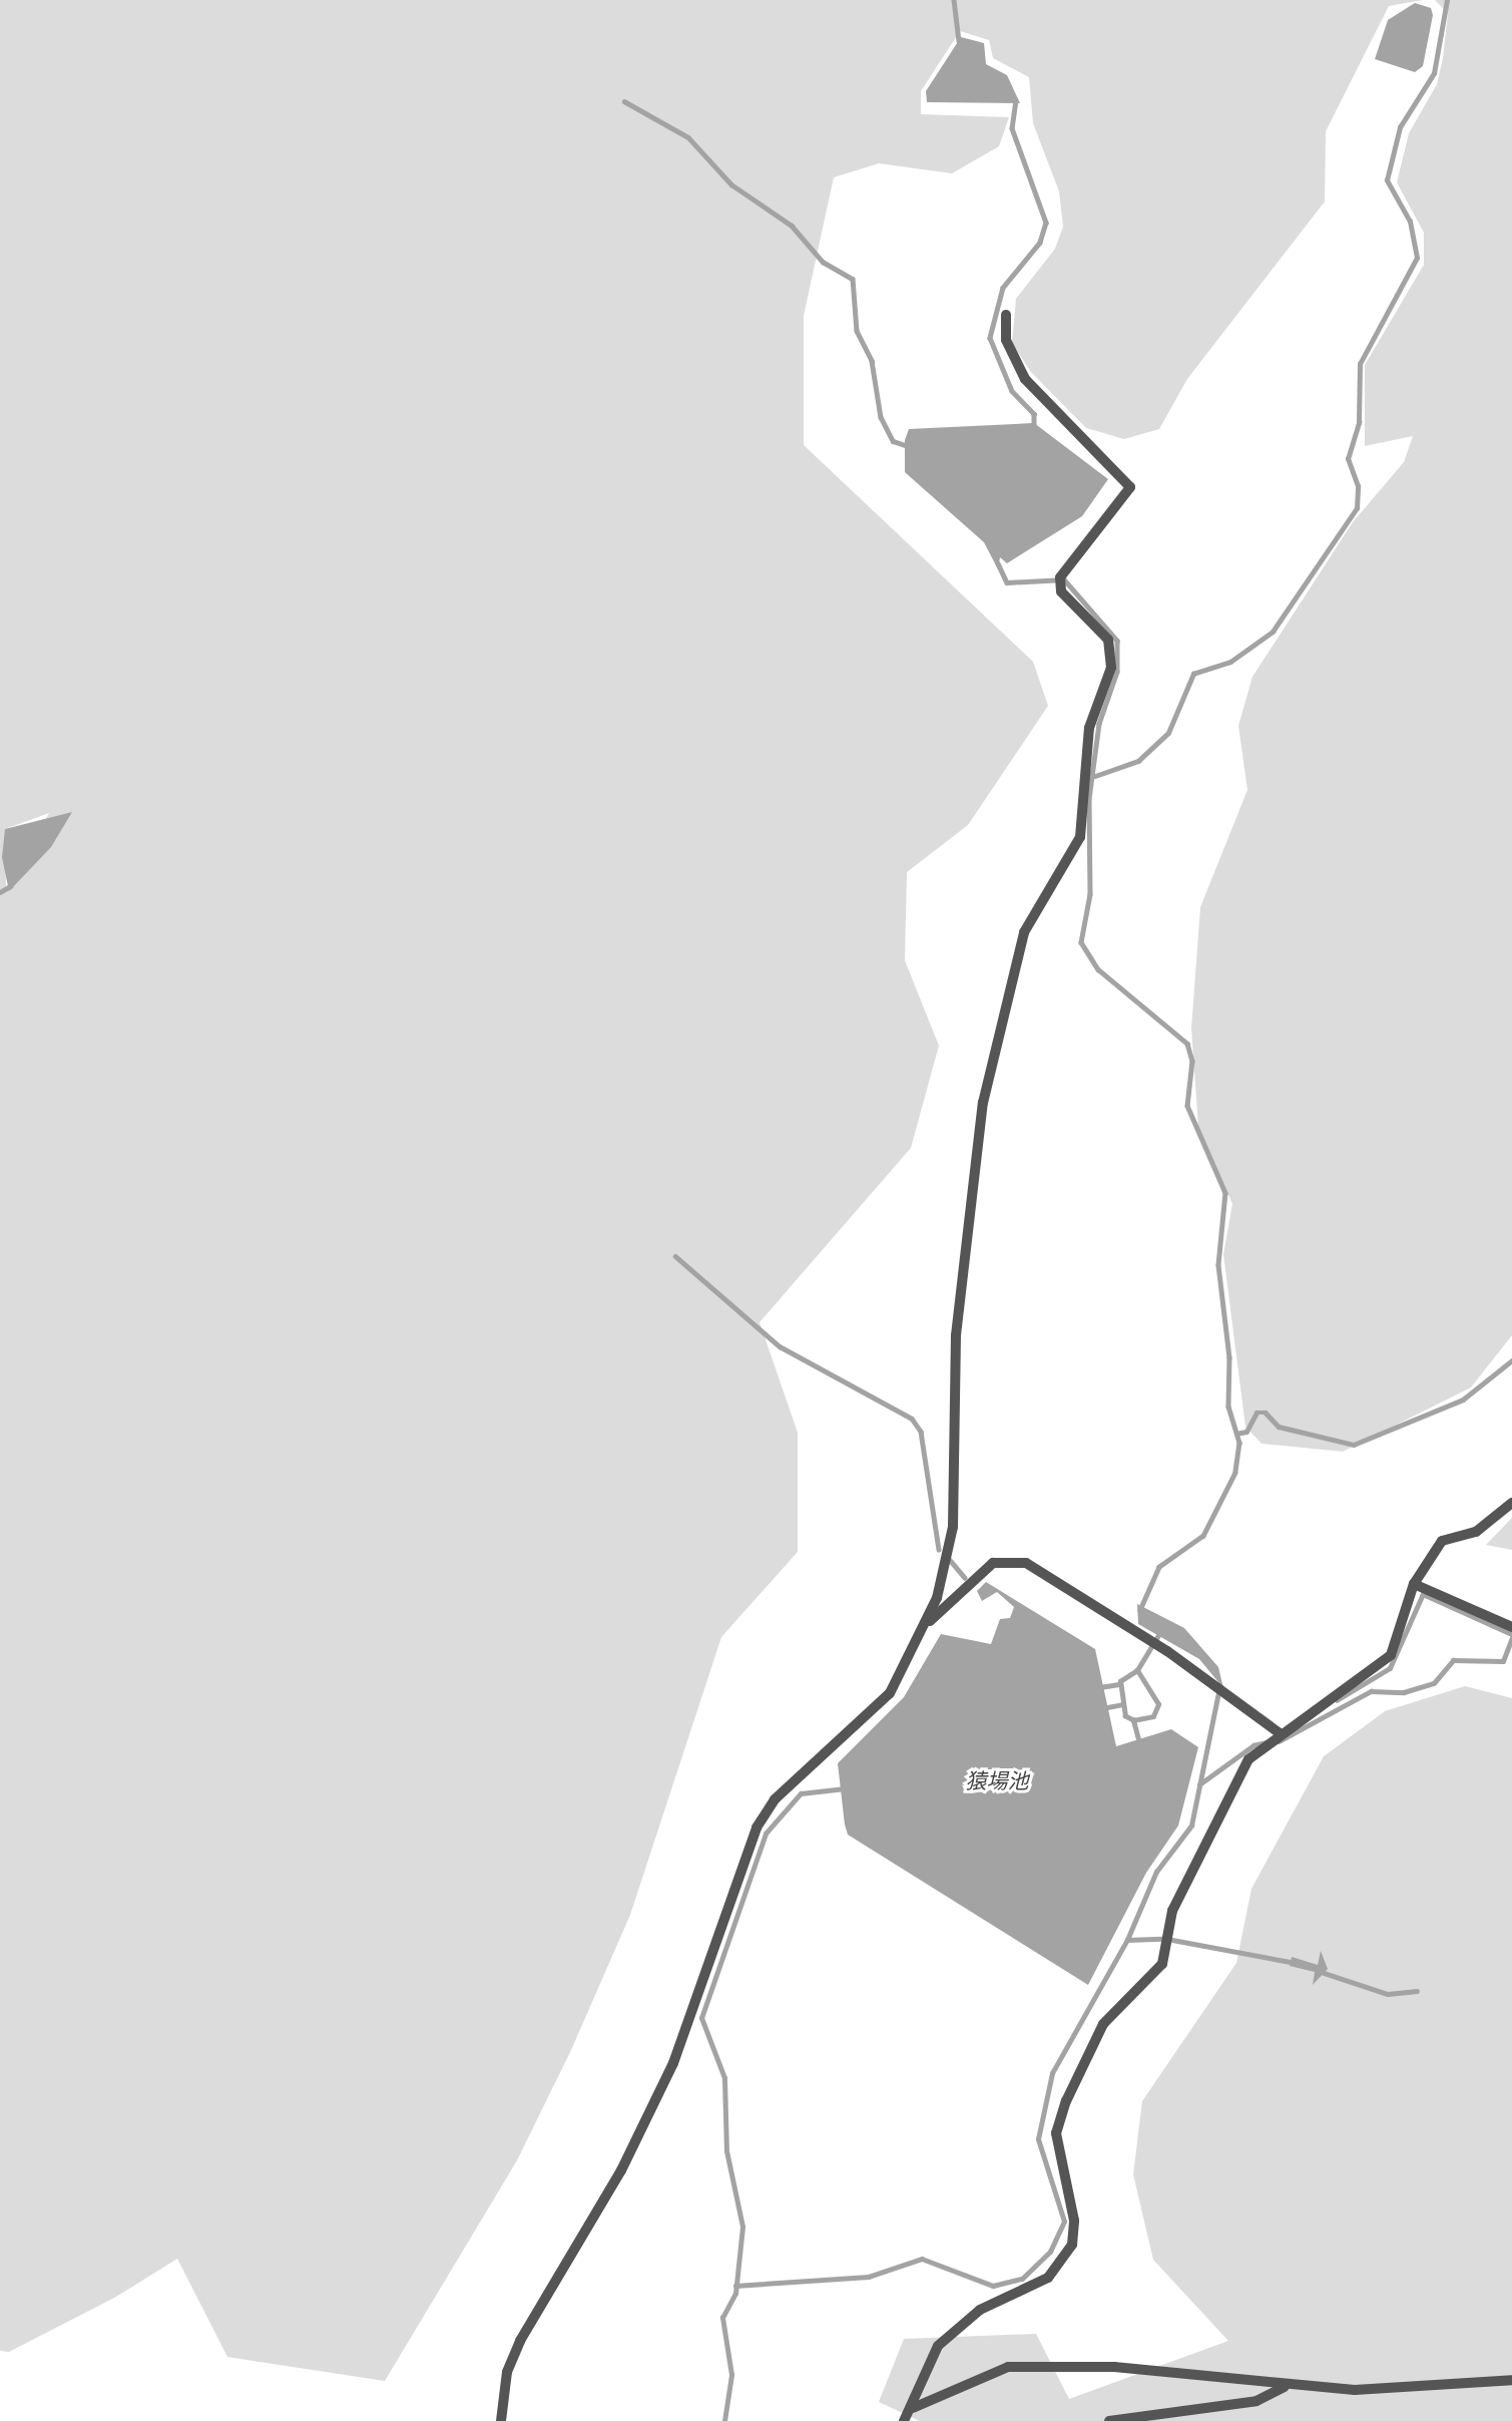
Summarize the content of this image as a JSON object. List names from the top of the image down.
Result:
{
  "water": ["猿場池"]
}
